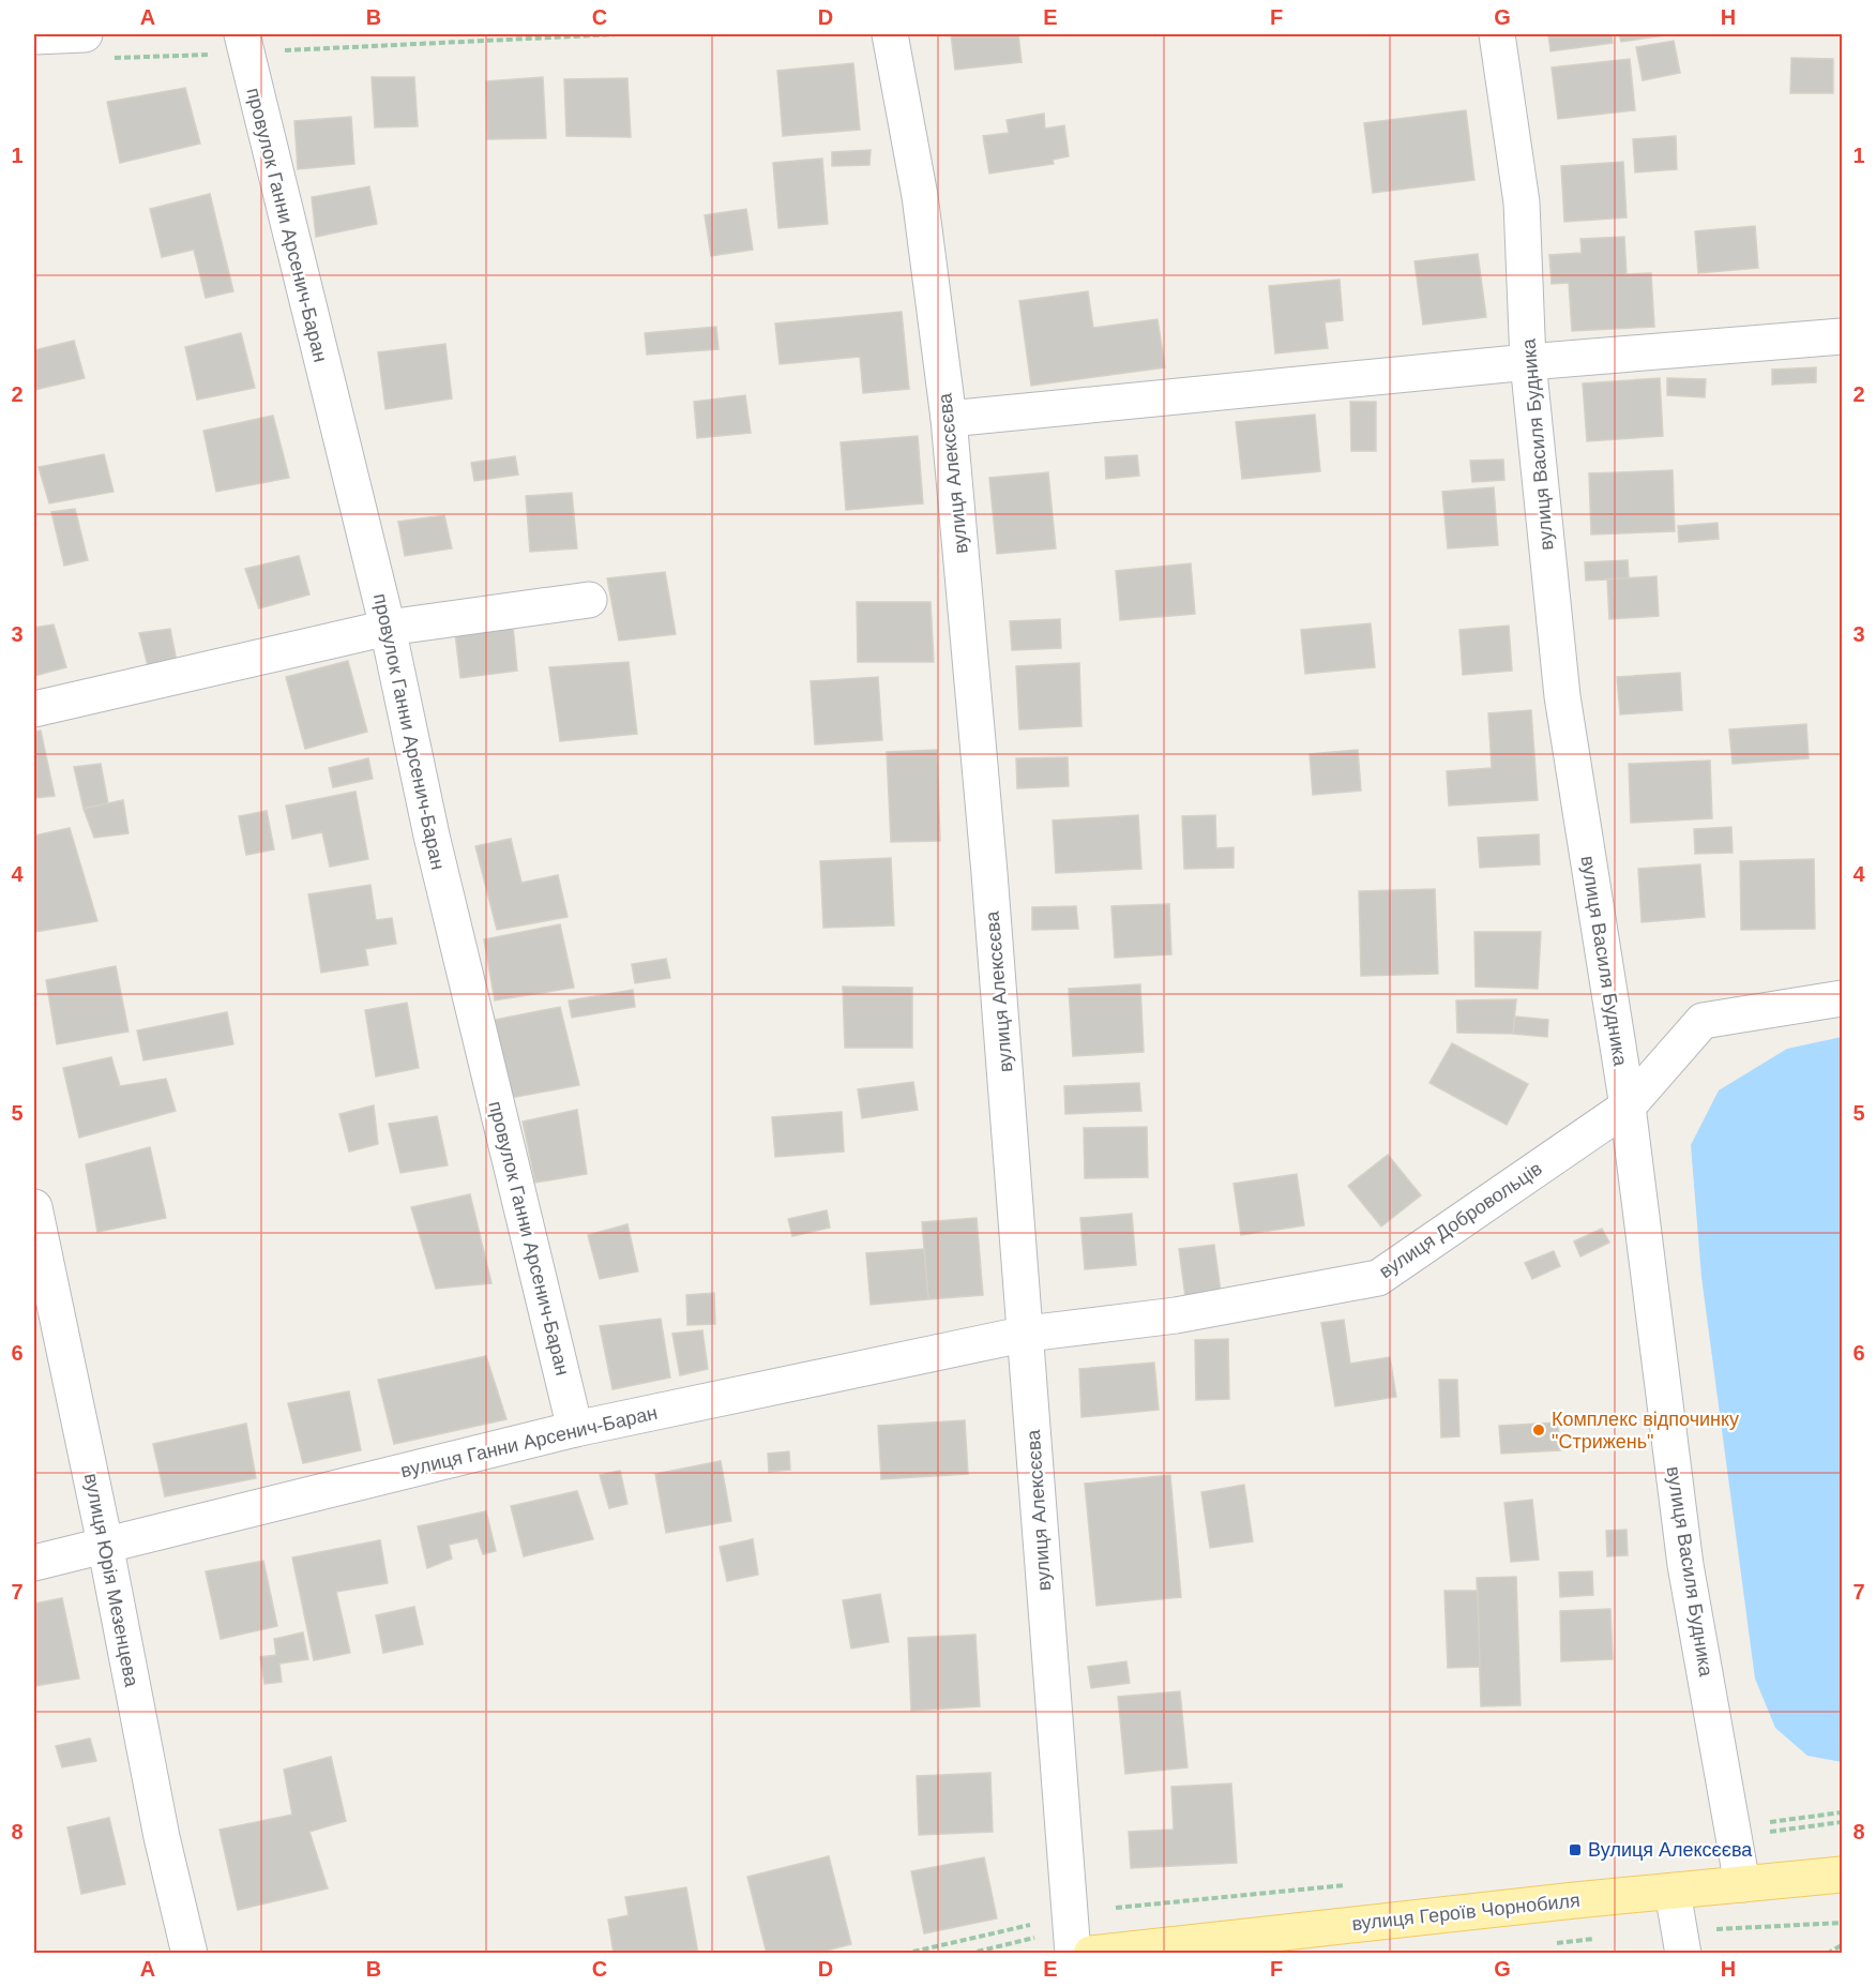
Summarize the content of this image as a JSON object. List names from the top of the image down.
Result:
{
  "streets": {
    "main road": ["вулиця Героїв Чорнобиля"],
    "street": [
      "провулок Ганни Арсенич-Баран",
      "вулиця Василя Будника",
      "вулиця Алексєєва",
      "вулиця Добровольців",
      "вулиця Ганни Арсенич-Баран",
      "вулиця Юрія Мезенцева"
    ]
  },
  "crossings": [
    ["провулок Ганни Арсенич-Баран", "вулиця Ганни Арсенич-Баран"],
    ["вулиця Василя Будника", "вулиця Добровольців"],
    ["вулиця Василя Будника", "вулиця Героїв Чорнобиля"],
    ["вулиця Алексєєва", "вулиця Добровольців"],
    ["вулиця Алексєєва", "вулиця Ганни Арсенич-Баран"],
    ["вулиця Добровольців", "вулиця Ганни Арсенич-Баран"],
    ["вулиця Ганни Арсенич-Баран", "вулиця Юрія Мезенцева"]
  ],
  "places": {
    "other": ["Комплекс відпочинку \"Стрижень\""],
    "transit": ["Вулиця Алексєєва"]
  },
  "grid": {
    "columns": [
      "A",
      "B",
      "C",
      "D",
      "E",
      "F",
      "G",
      "H"
    ],
    "rows": [
      "1",
      "2",
      "3",
      "4",
      "5",
      "6",
      "7",
      "8"
    ]
  }
}
